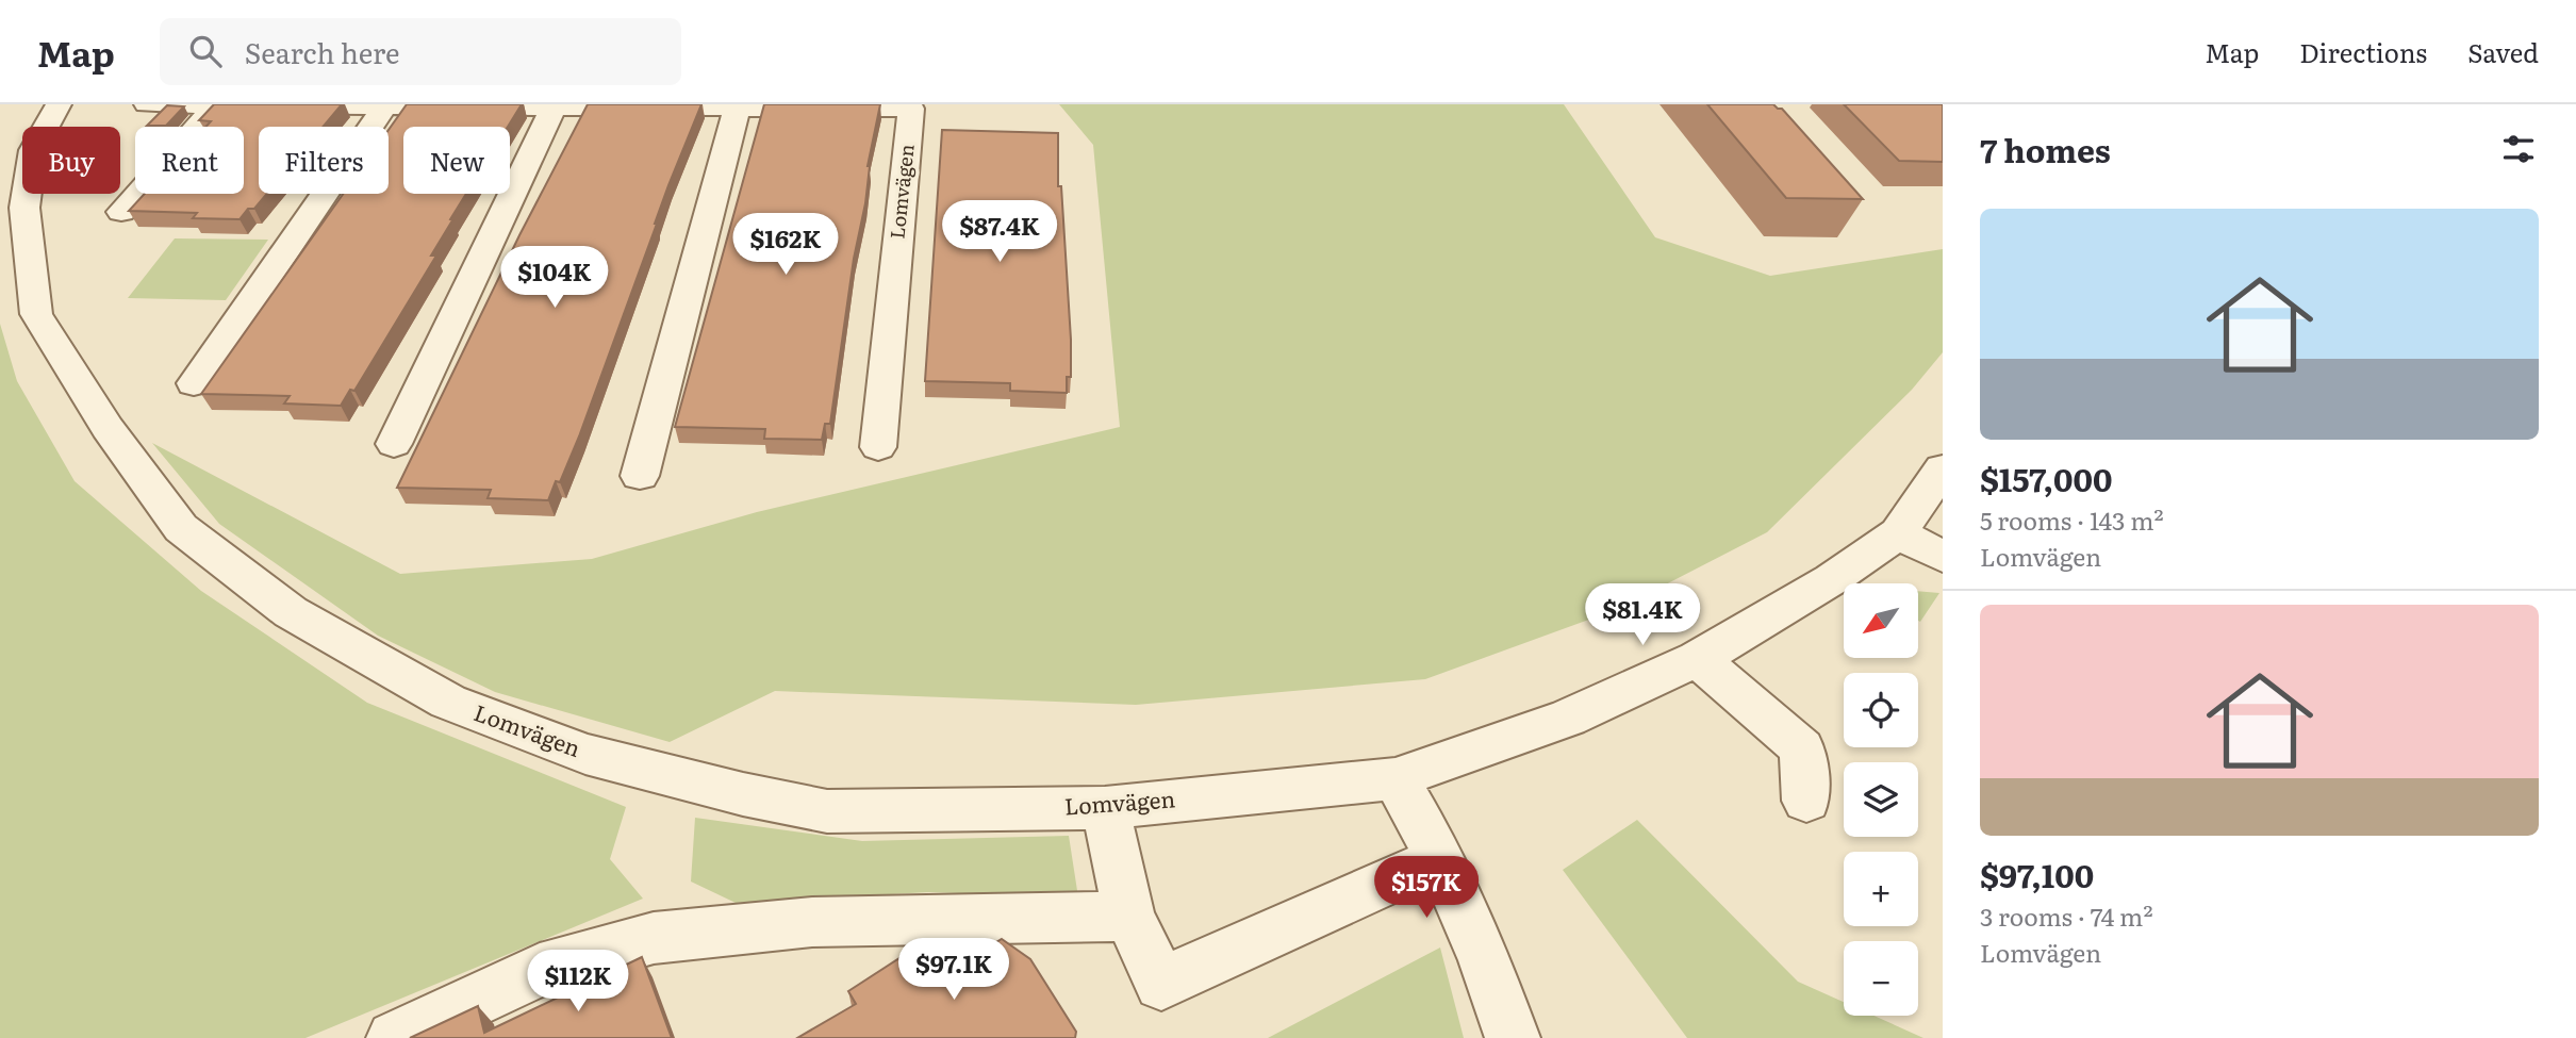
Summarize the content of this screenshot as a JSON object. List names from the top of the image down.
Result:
{
  "streets": {
    "street": ["Lomvägen"]
  },
  "north": "bottom left",
  "page": {
    "header": "Map",
    "search": "Search here",
    "nav": ["Map", "Directions", "Saved"],
    "heading": "7 homes",
    "chip": [
      "Buy",
      "Rent",
      "Filters",
      "New"
    ],
    "list": [
      {
        "name": "$157,000",
        "note": "5 rooms · 143 m² · Lomvägen"
      },
      {
        "name": "$97,100",
        "note": "3 rooms · 74 m² · Lomvägen"
      }
    ],
    "price": [
      "$87.4K",
      "$162K",
      "$104K",
      "$81.4K",
      "$157K",
      "$97.1K",
      "$112K"
    ],
    "map_buttons": ["+", "−"]
  }
}
